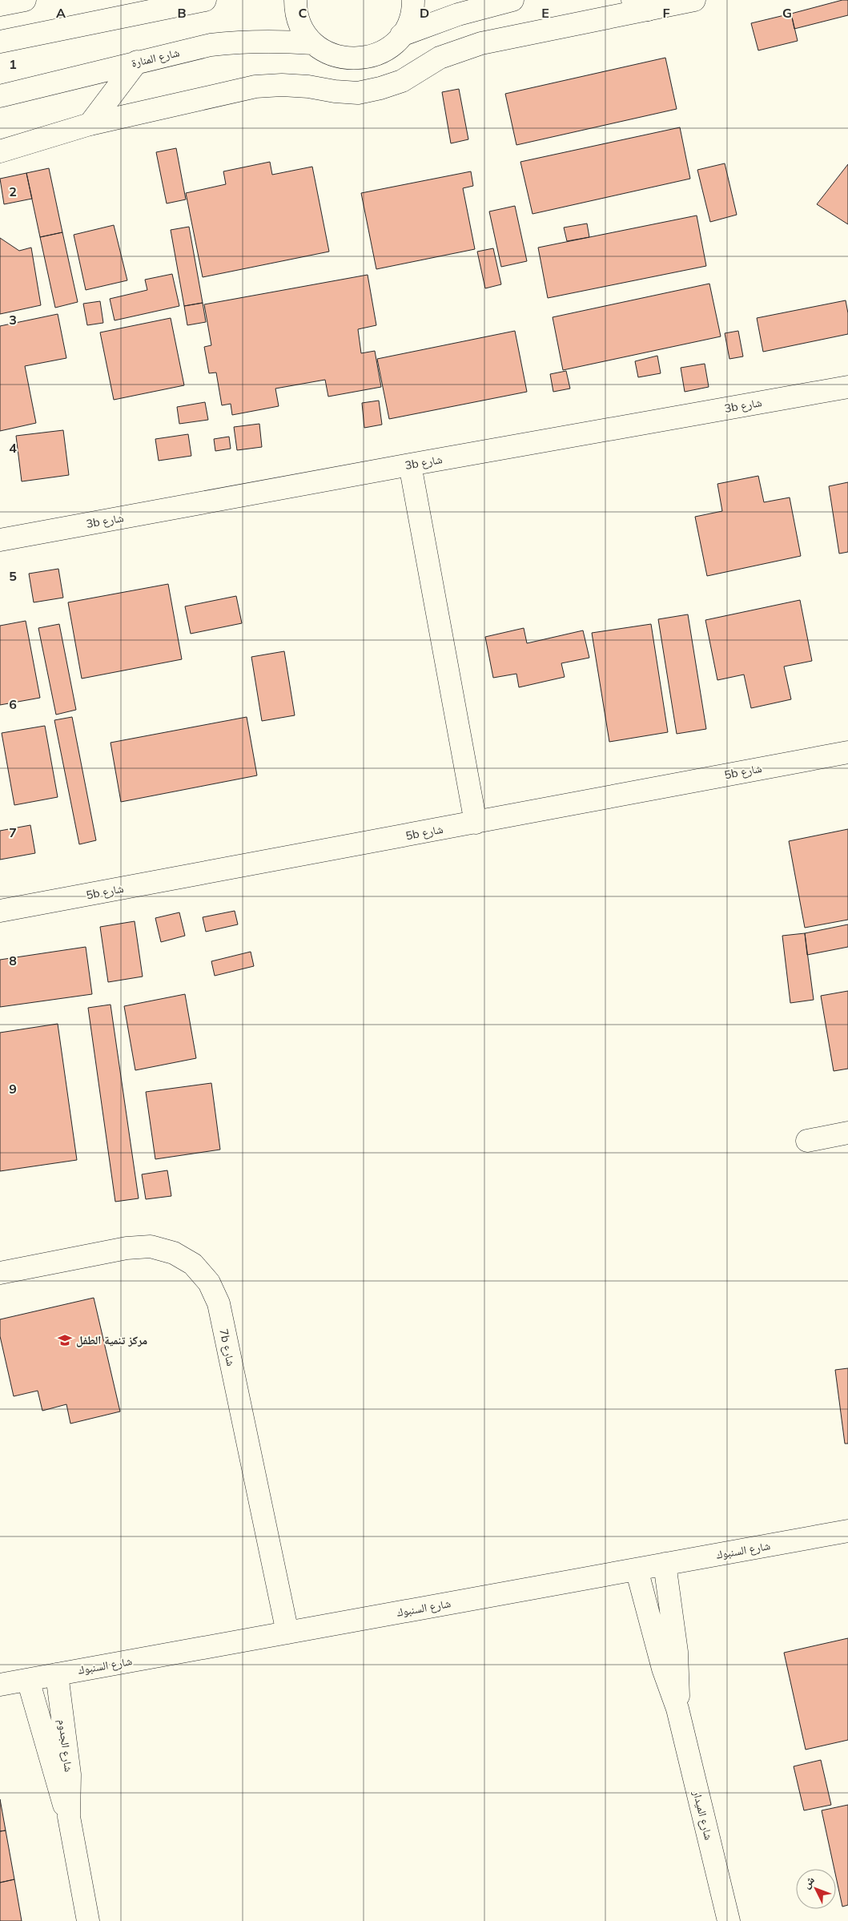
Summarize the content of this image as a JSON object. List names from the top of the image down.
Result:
{
  "streets": {
    "street": [
      "شارع المنارة",
      "3b شارع",
      "5b شارع",
      "7b شارع",
      "شارع السنبوك",
      "شارع الجدوم",
      "شارع الميدار"
    ]
  },
  "crossings": [
    ["7b شارع", "شارع السنبوك"],
    ["شارع السنبوك", "شارع الجدوم"],
    ["شارع السنبوك", "شارع الميدار"]
  ],
  "places": {
    "school or university": ["مركز تنمية الطفل"]
  },
  "north": "top left",
  "grid": {
    "columns": [
      "A",
      "B",
      "C",
      "D",
      "E",
      "F",
      "G"
    ],
    "rows": [
      "1",
      "2",
      "3",
      "4",
      "5",
      "6",
      "7",
      "8",
      "9"
    ]
  }
}
